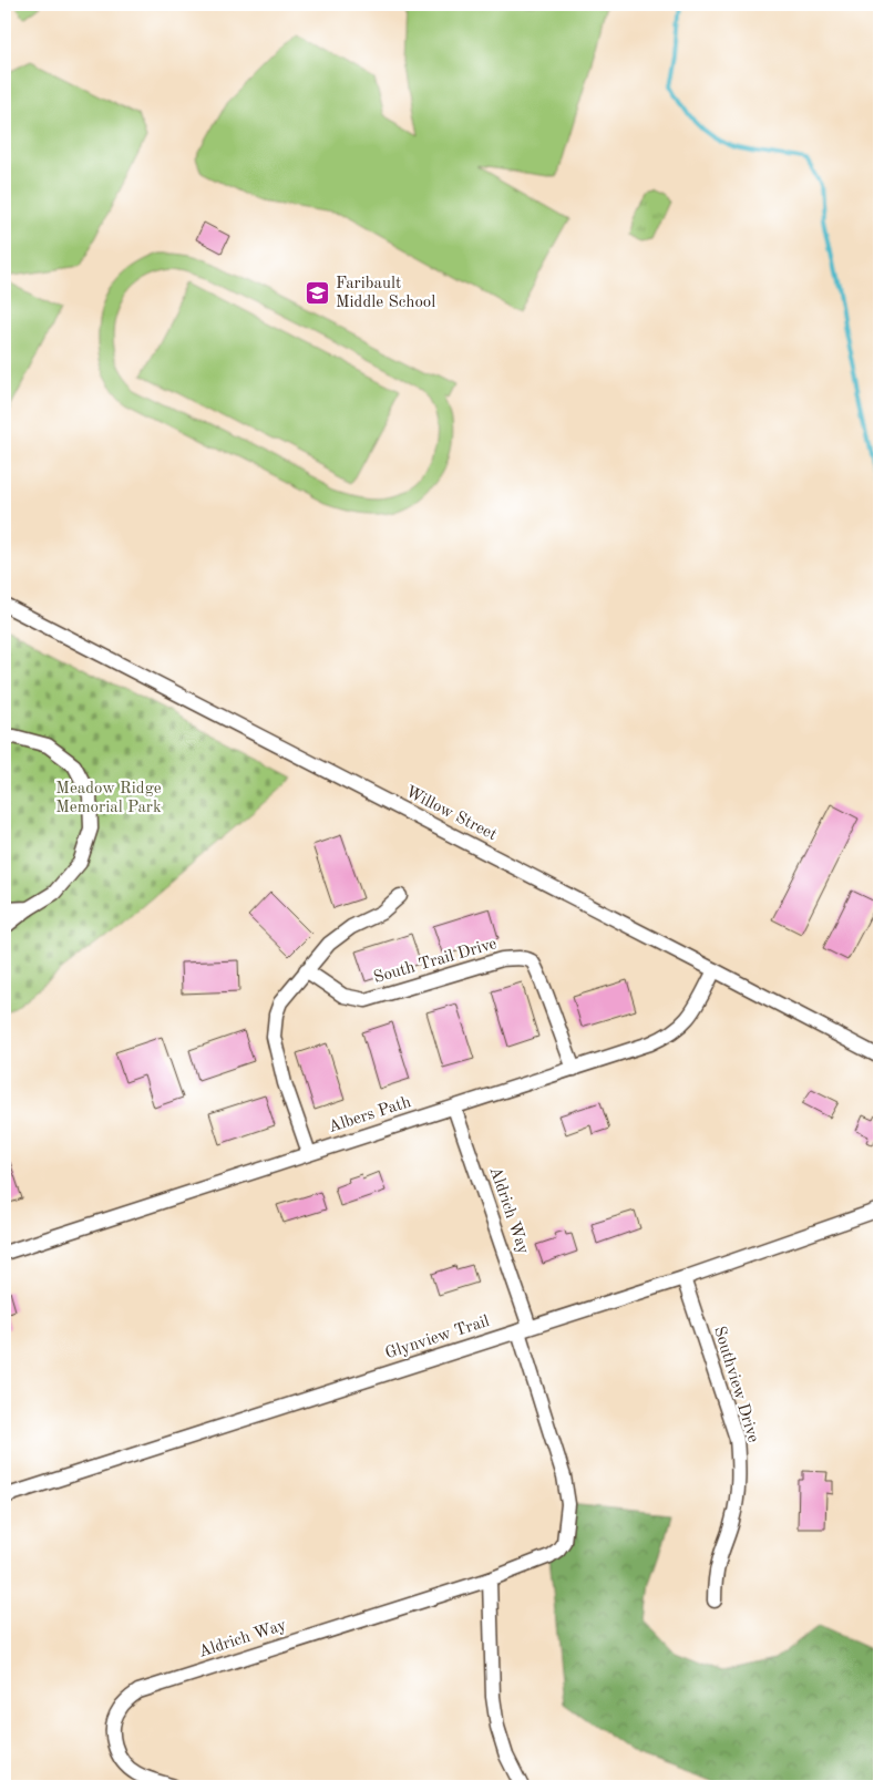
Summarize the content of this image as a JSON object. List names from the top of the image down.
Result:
{
  "streets": {
    "street": [
      "Willow Street",
      "South Trail Drive",
      "Albers Path",
      "Aldrich Way",
      "Glynview Trail",
      "Southview Drive"
    ]
  },
  "crossings": [
    ["Willow Street", "Albers Path"],
    ["South Trail Drive", "Albers Path"],
    ["Albers Path", "Aldrich Way"],
    ["Aldrich Way", "Glynview Trail"],
    ["Glynview Trail", "Southview Drive"]
  ],
  "parks": ["Meadow Ridge Memorial Park"],
  "places": {
    "school or university": ["Faribault Middle School"]
  }
}
